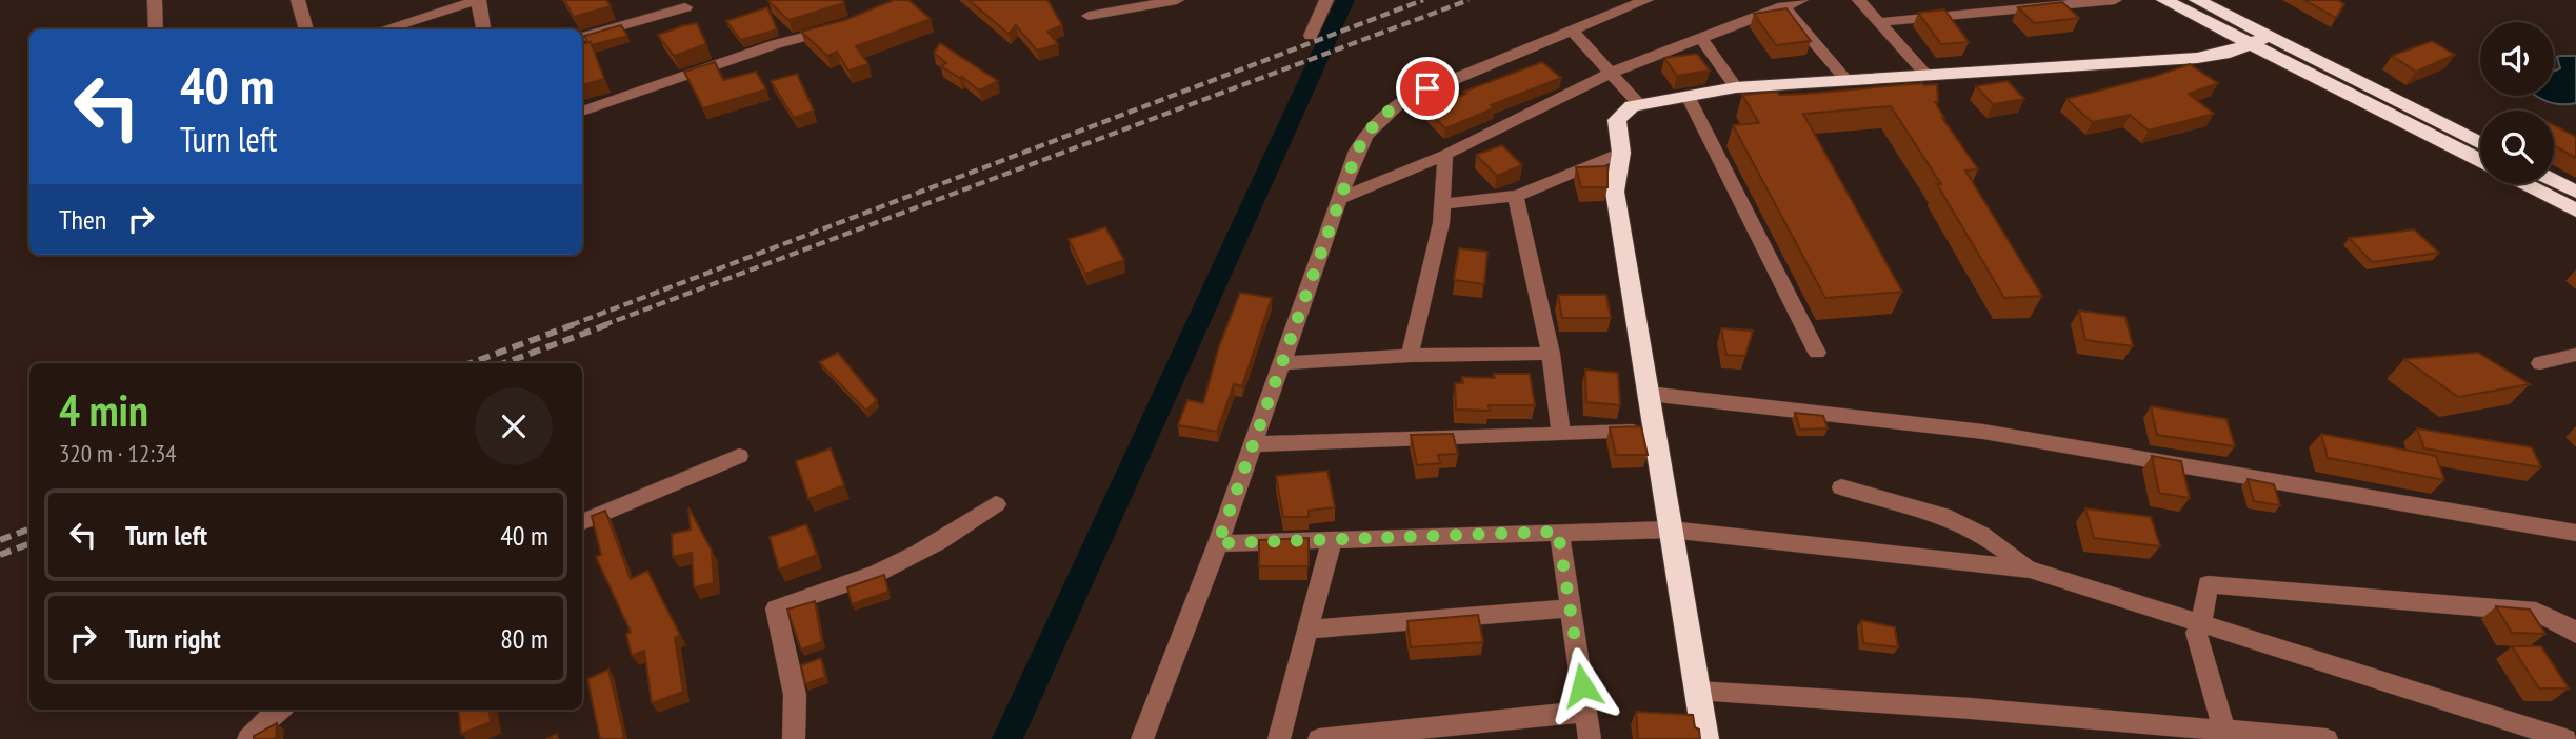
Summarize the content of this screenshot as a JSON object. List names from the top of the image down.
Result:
{
  "page": {
    "turn": ["40 m", "Turn left"],
    "then": "Then",
    "heading": ["4 min", "320 m · 12:34"],
    "list": [
      {
        "name": "Turn left",
        "value": "40 m"
      },
      {
        "name": "Turn right",
        "value": "80 m"
      }
    ]
  }
}
